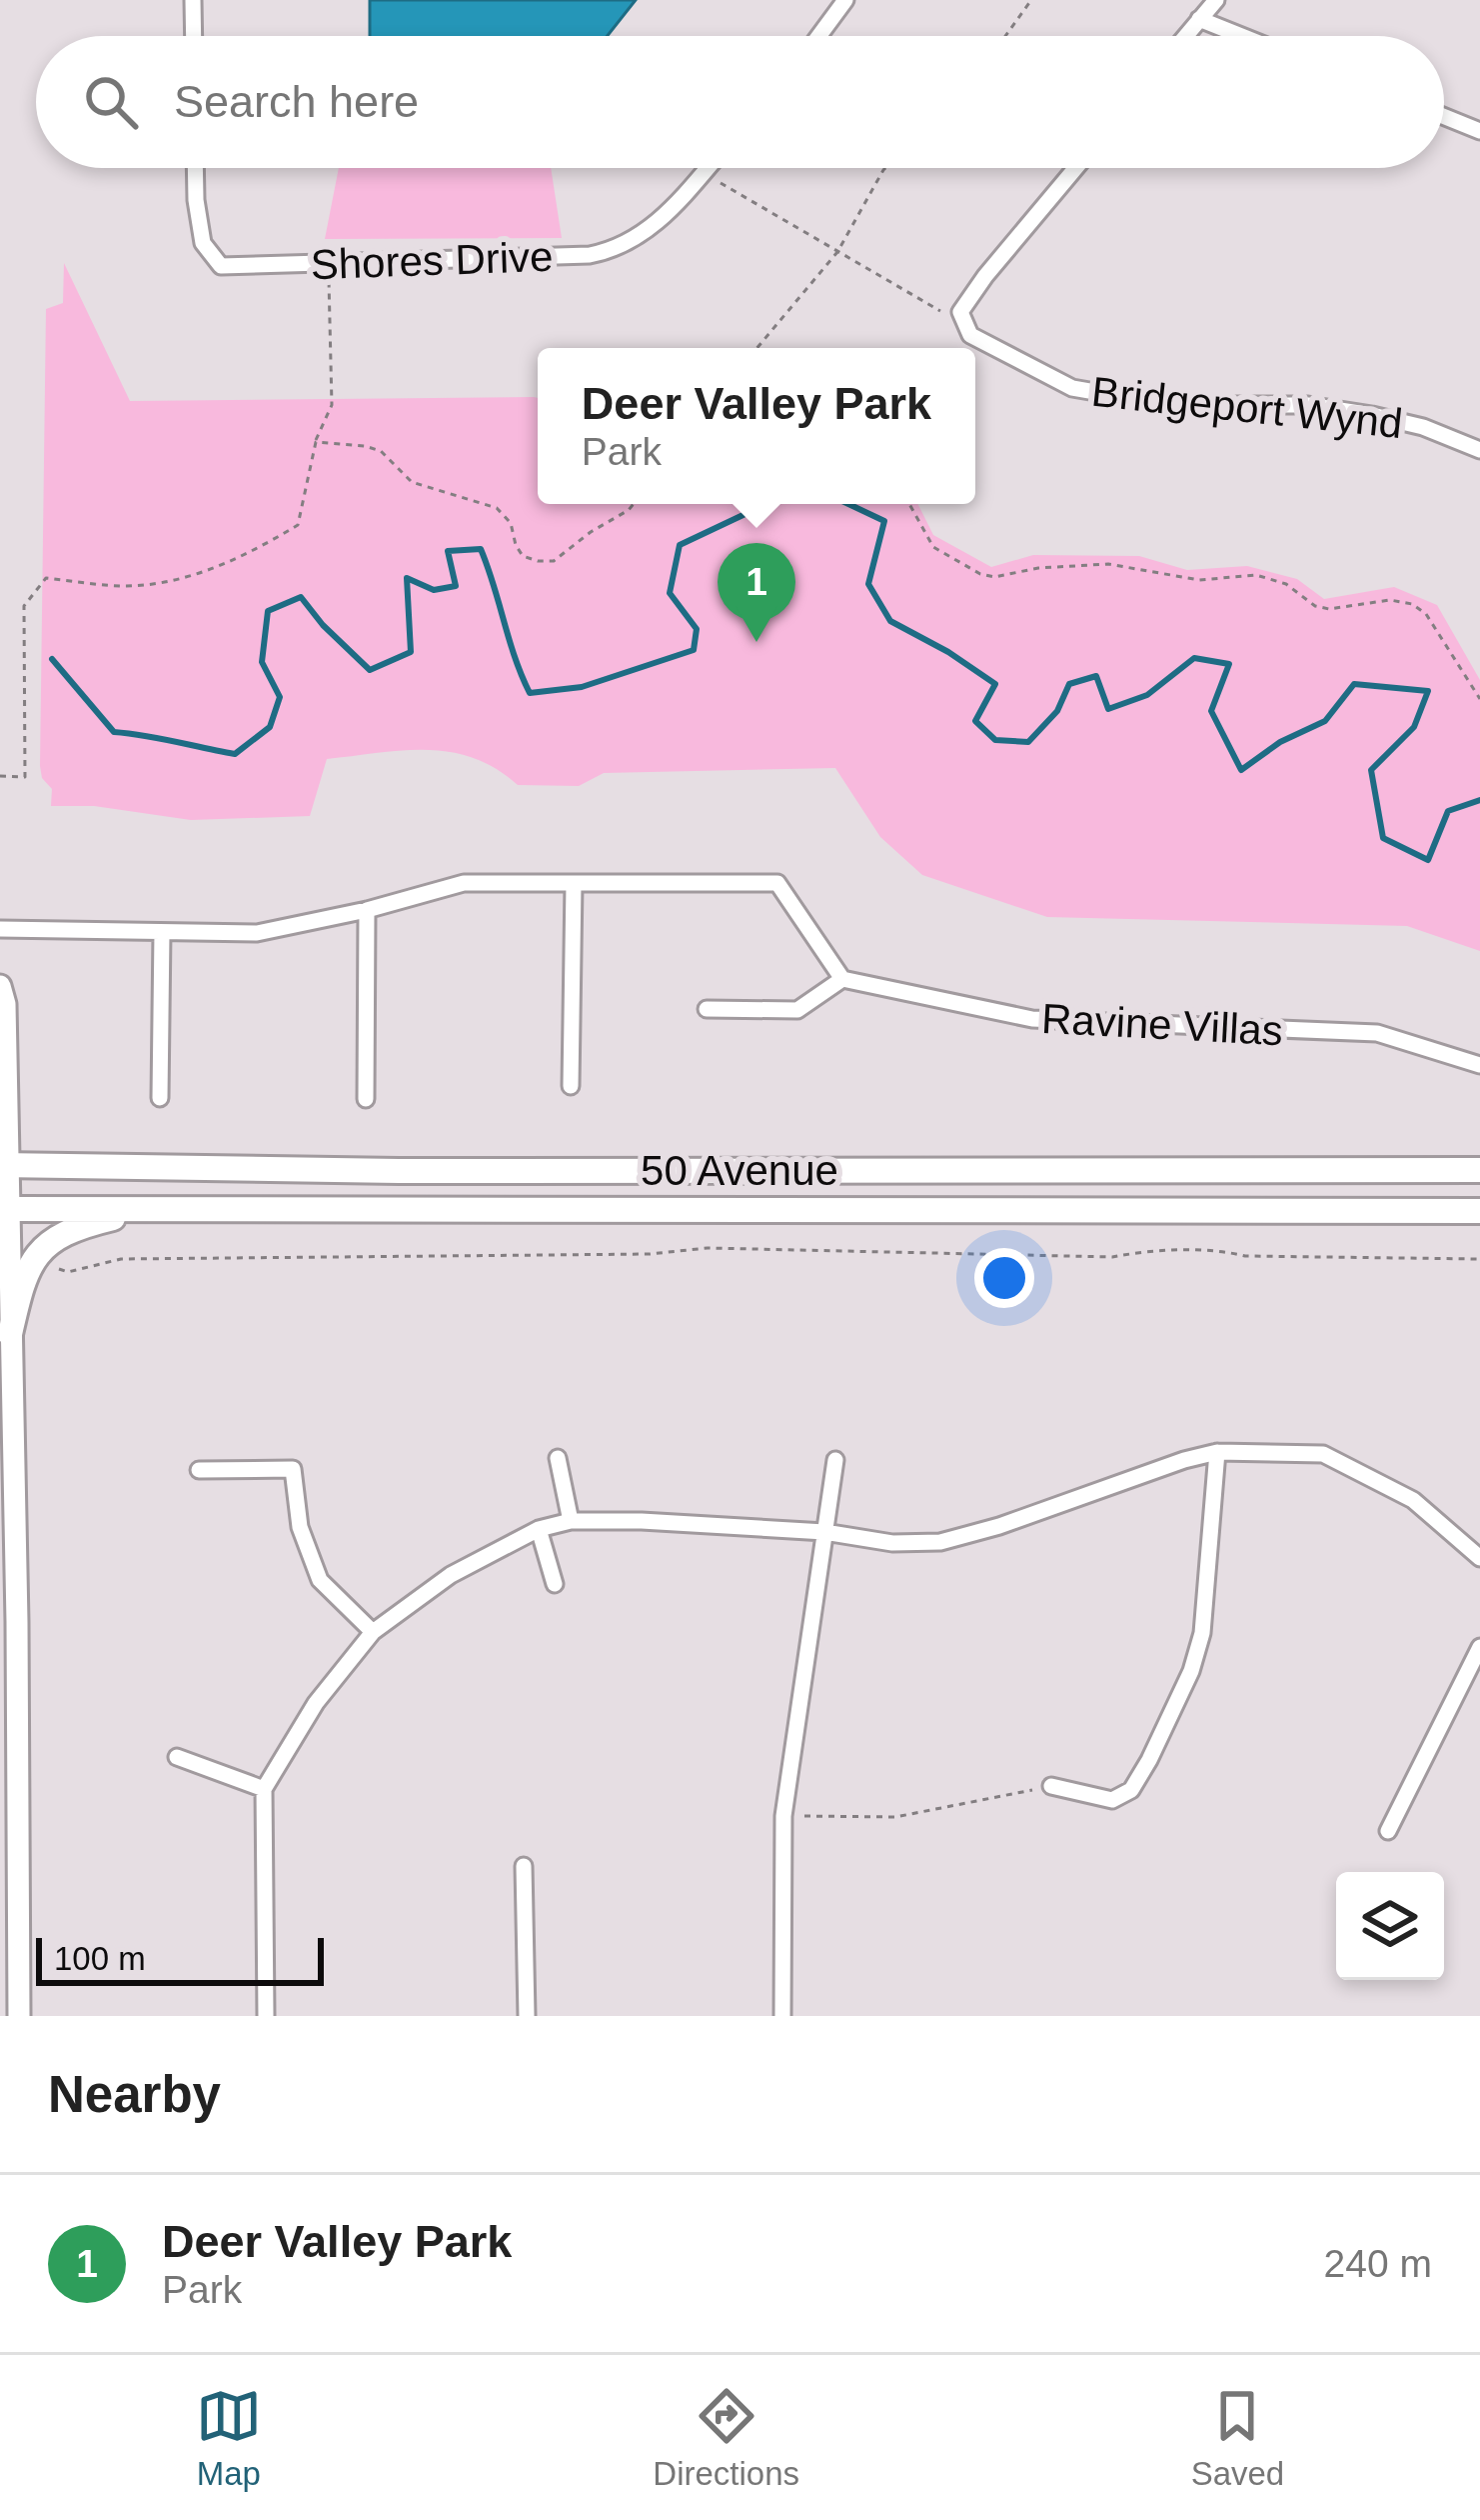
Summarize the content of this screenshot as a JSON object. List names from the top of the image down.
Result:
{
  "streets": {
    "main road": ["50 Avenue"],
    "street": ["Shores Drive", "Bridgeport Wynd", "Ravine Villas"]
  },
  "scale_bar": "100 m",
  "page": {
    "search": "Search here",
    "popup": ["Deer Valley Park", "Park"],
    "pins": "1",
    "scale": "100 m",
    "heading": "Nearby",
    "list": [
      {
        "mark": "1",
        "name": "Deer Valley Park",
        "note": "Park",
        "value": "240 m"
      }
    ],
    "nav": ["Map", "Directions", "Saved"]
  }
}
